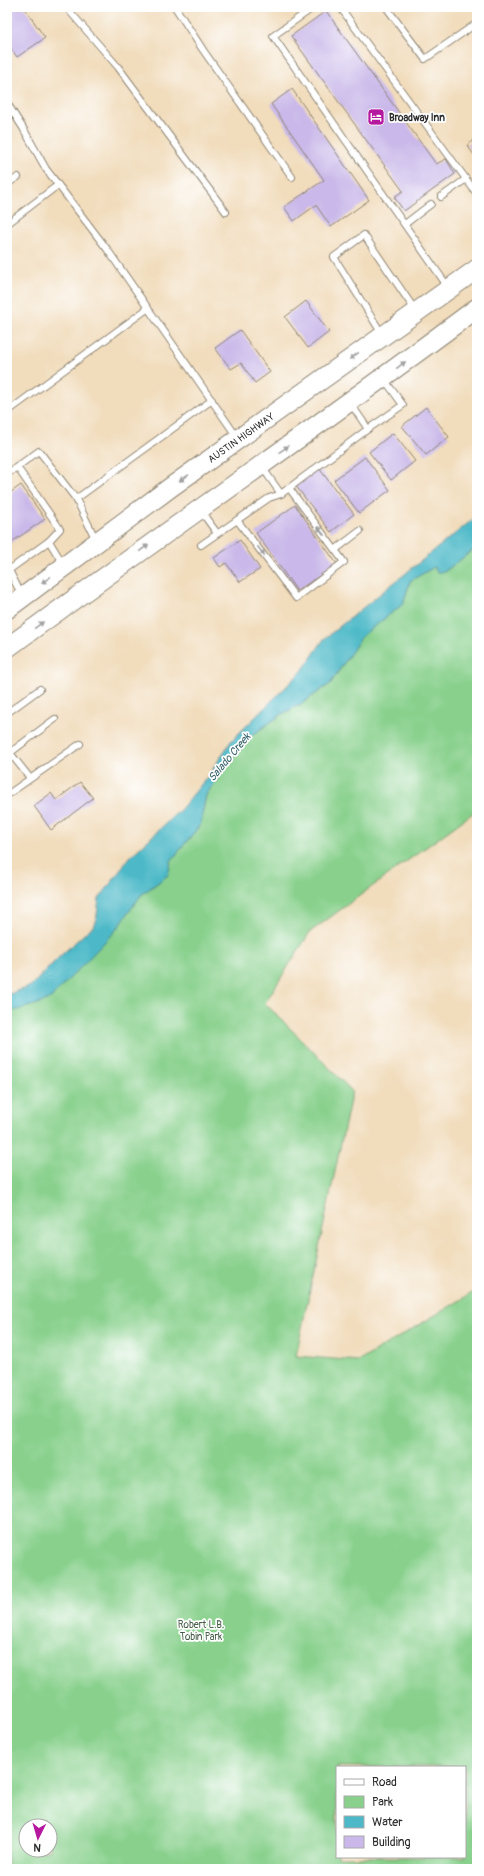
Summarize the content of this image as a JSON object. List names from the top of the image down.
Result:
{
  "streets": {
    "main road": ["AUSTIN HIGHWAY"]
  },
  "water": ["Salado Creek"],
  "parks": ["Robert L.B. Tobin Park"],
  "places": {
    "hotel": ["Broadway Inn"]
  },
  "legend": [
    "Road",
    "Park",
    "Water",
    "Building"
  ],
  "north": "bottom"
}
